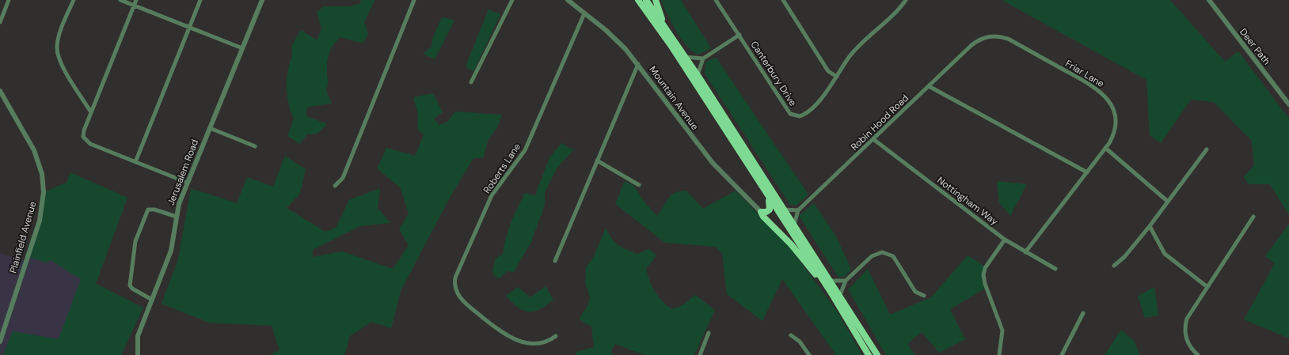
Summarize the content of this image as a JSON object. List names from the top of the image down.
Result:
{
  "streets": {
    "street": [
      "Deer Path",
      "Canterbury Drive",
      "Friar Lane",
      "Mountain Avenue",
      "Robin Hood Road",
      "Roberts Lane",
      "Jerusalem Road",
      "Nottingham Way",
      "Plainfield Avenue"
    ]
  },
  "crossings": [
    ["Friar Lane", "Robin Hood Road"],
    ["Friar Lane", "Nottingham Way"],
    ["Mountain Avenue", "Roberts Lane"],
    ["Robin Hood Road", "Nottingham Way"]
  ]
}
